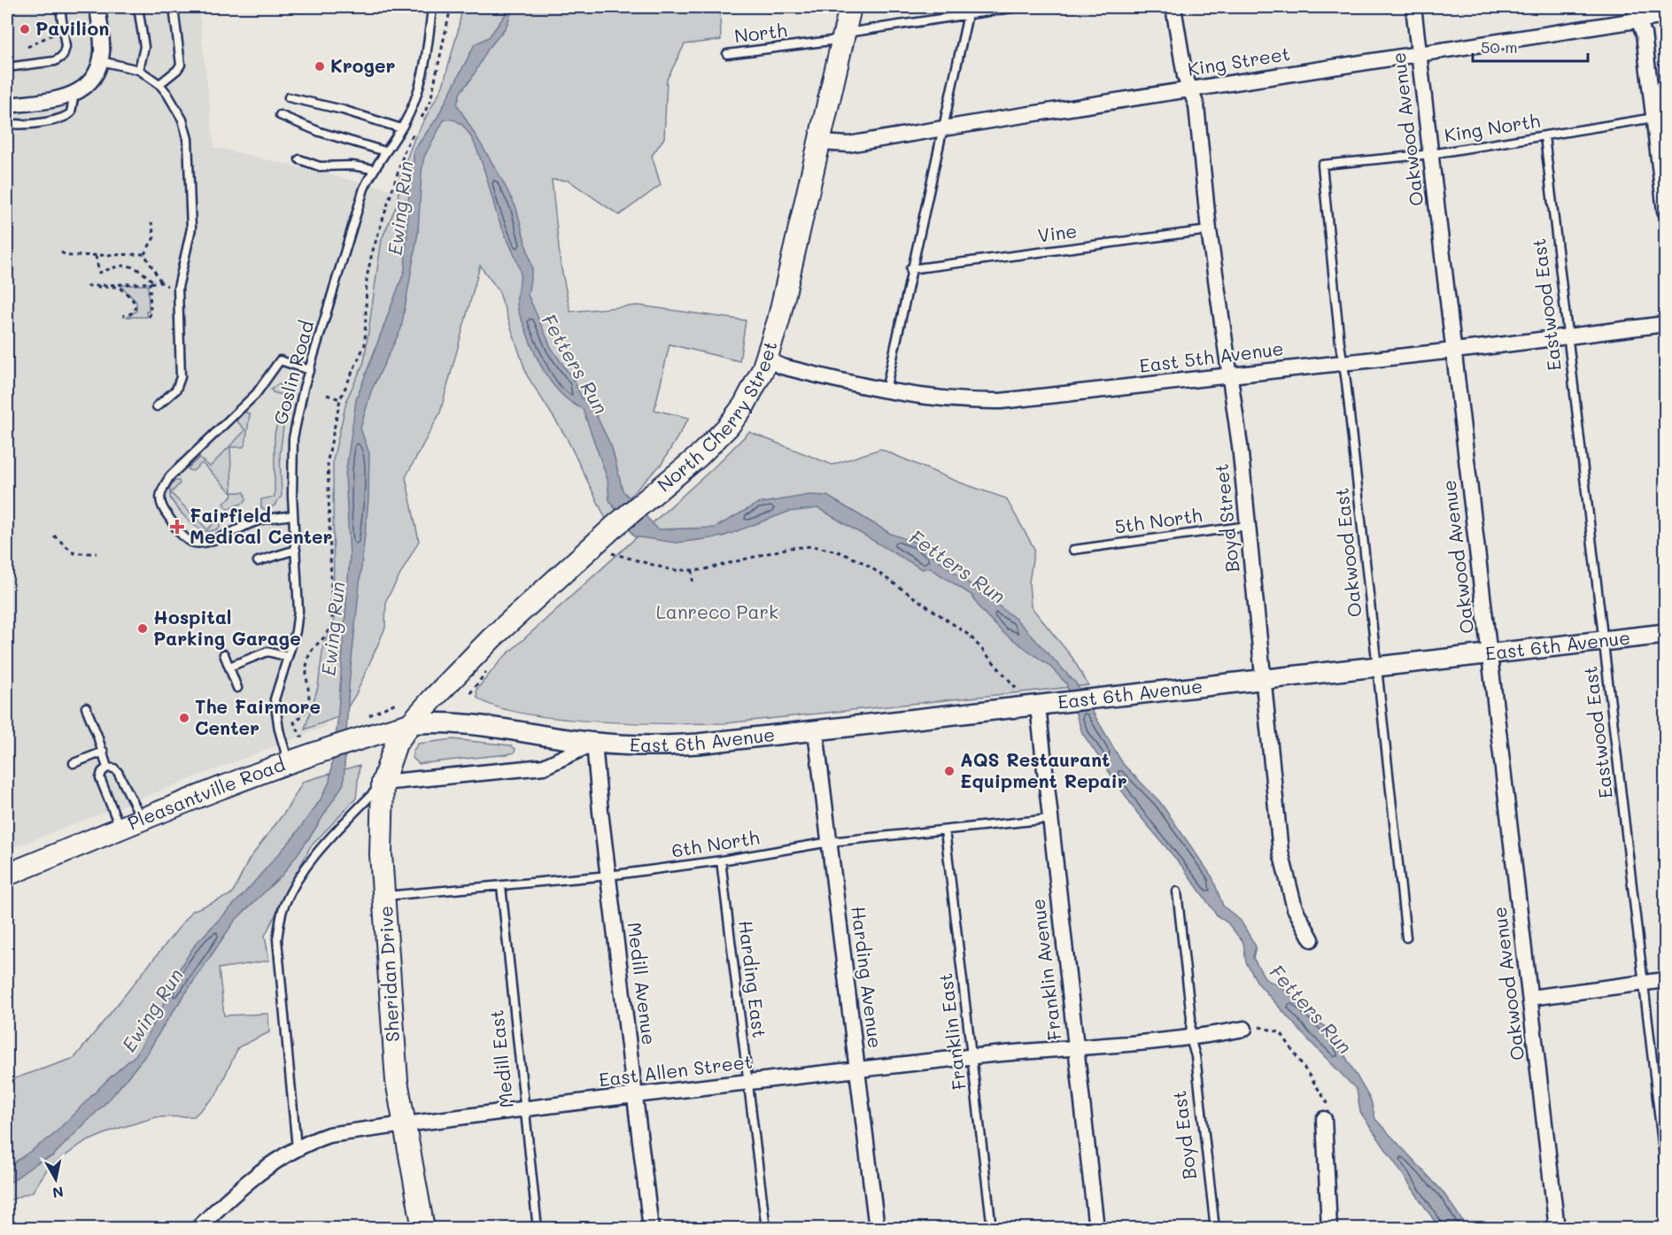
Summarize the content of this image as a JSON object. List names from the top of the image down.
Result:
{
  "streets": {
    "main road": ["North Cherry Street", "Pleasantville Road", "Sheridan Drive"],
    "street": [
      "King Street",
      "Oakwood Avenue",
      "East 5th Avenue",
      "Boyd Street",
      "East 6th Avenue",
      "Franklin Avenue",
      "Harding Avenue",
      "Medill Avenue",
      "East Allen Street"
    ],
    "lane": [
      "North",
      "King North",
      "Vine",
      "Eastwood East",
      "Goslin Road",
      "5th North",
      "Oakwood East",
      "6th North",
      "Harding East",
      "Franklin East",
      "Medill East",
      "Boyd East"
    ]
  },
  "crossings": [
    ["North", "North Cherry Street"],
    ["King Street", "Oakwood Avenue"],
    ["King Street", "North Cherry Street"],
    ["King Street", "Boyd Street"],
    ["King North", "Oakwood Avenue"],
    ["King North", "Eastwood East"],
    ["King North", "Oakwood East"],
    ["Oakwood Avenue", "East 5th Avenue"],
    ["Oakwood Avenue", "East 6th Avenue"],
    ["Vine", "Boyd Street"],
    ["Eastwood East", "East 5th Avenue"],
    ["Eastwood East", "East 6th Avenue"],
    ["East 5th Avenue", "North Cherry Street"],
    ["East 5th Avenue", "Boyd Street"],
    ["East 5th Avenue", "Oakwood East"],
    ["Goslin Road", "Pleasantville Road"],
    ["North Cherry Street", "East 6th Avenue"],
    ["North Cherry Street", "Pleasantville Road"],
    ["North Cherry Street", "Sheridan Drive"],
    ["Boyd Street", "5th North"],
    ["Boyd Street", "East 6th Avenue"],
    ["Oakwood East", "East 6th Avenue"],
    ["East 6th Avenue", "Pleasantville Road"],
    ["East 6th Avenue", "Franklin Avenue"],
    ["East 6th Avenue", "Sheridan Drive"],
    ["East 6th Avenue", "Harding Avenue"],
    ["East 6th Avenue", "Medill Avenue"],
    ["Pleasantville Road", "Sheridan Drive"],
    ["6th North", "Franklin Avenue"],
    ["6th North", "Sheridan Drive"],
    ["6th North", "Harding Avenue"],
    ["6th North", "Harding East"],
    ["6th North", "Medill Avenue"],
    ["6th North", "Franklin East"],
    ["6th North", "Medill East"],
    ["Franklin Avenue", "East Allen Street"],
    ["Sheridan Drive", "East Allen Street"],
    ["Harding Avenue", "East Allen Street"],
    ["Harding East", "East Allen Street"],
    ["Medill Avenue", "East Allen Street"],
    ["Franklin East", "East Allen Street"],
    ["Medill East", "East Allen Street"],
    ["East Allen Street", "Boyd East"]
  ],
  "water": ["Ewing Run", "Fetters Run"],
  "parks": ["Lanreco Park"],
  "places": {
    "other": [
      "Pavilion",
      "Kroger",
      "Hospital Parking Garage",
      "The Fairmore Center",
      "AQS Restaurant Equipment Repair"
    ],
    "health": ["Fairfield Medical Center"]
  },
  "scale_bar": "50 m",
  "north": "bottom"
}
